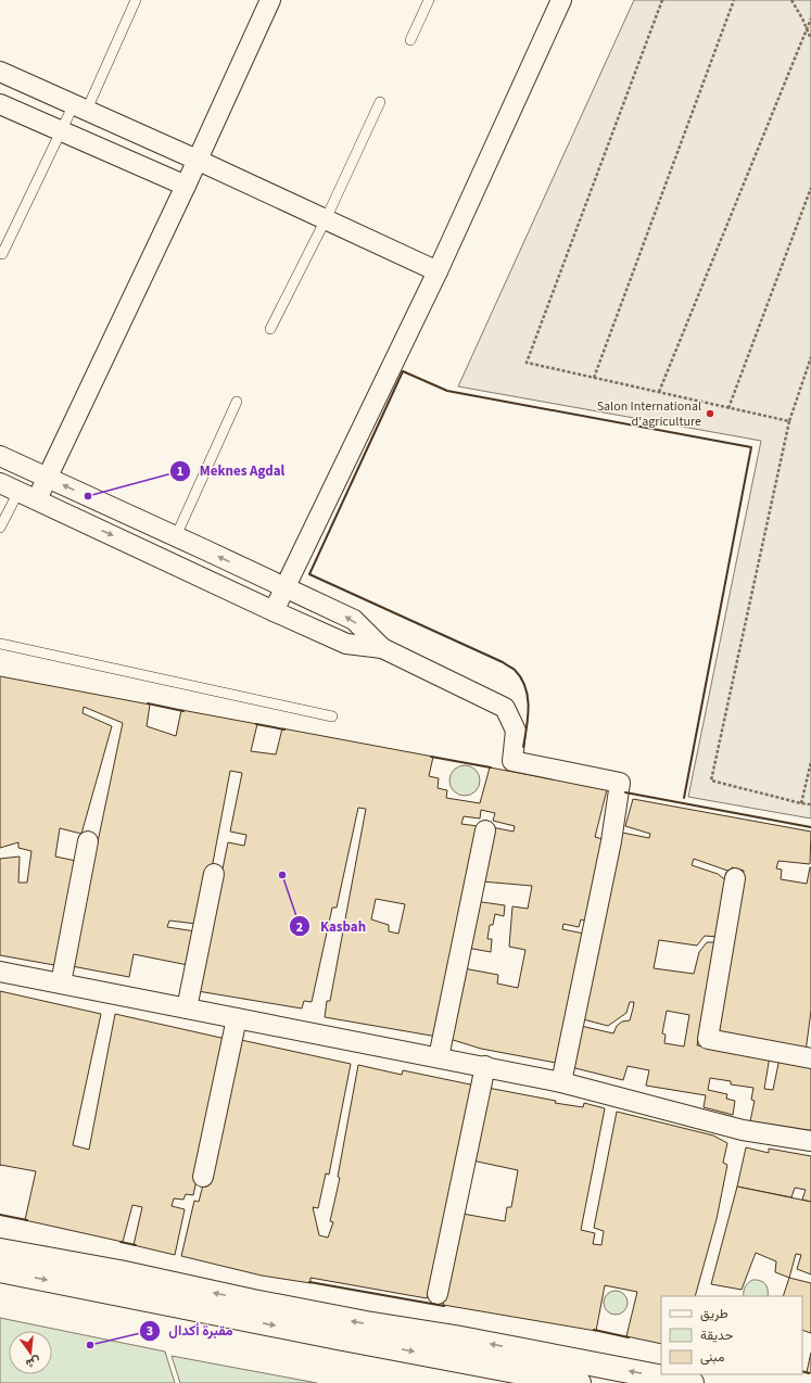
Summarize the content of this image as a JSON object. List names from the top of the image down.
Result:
{
  "places": [
    "Salon International d'agriculture",
    "Meknes Agdal",
    "Kasbah",
    "مقبرة أكدال"
  ],
  "legend": ["طريق", "حديقة", "مبنى"],
  "north": "bottom"
}
